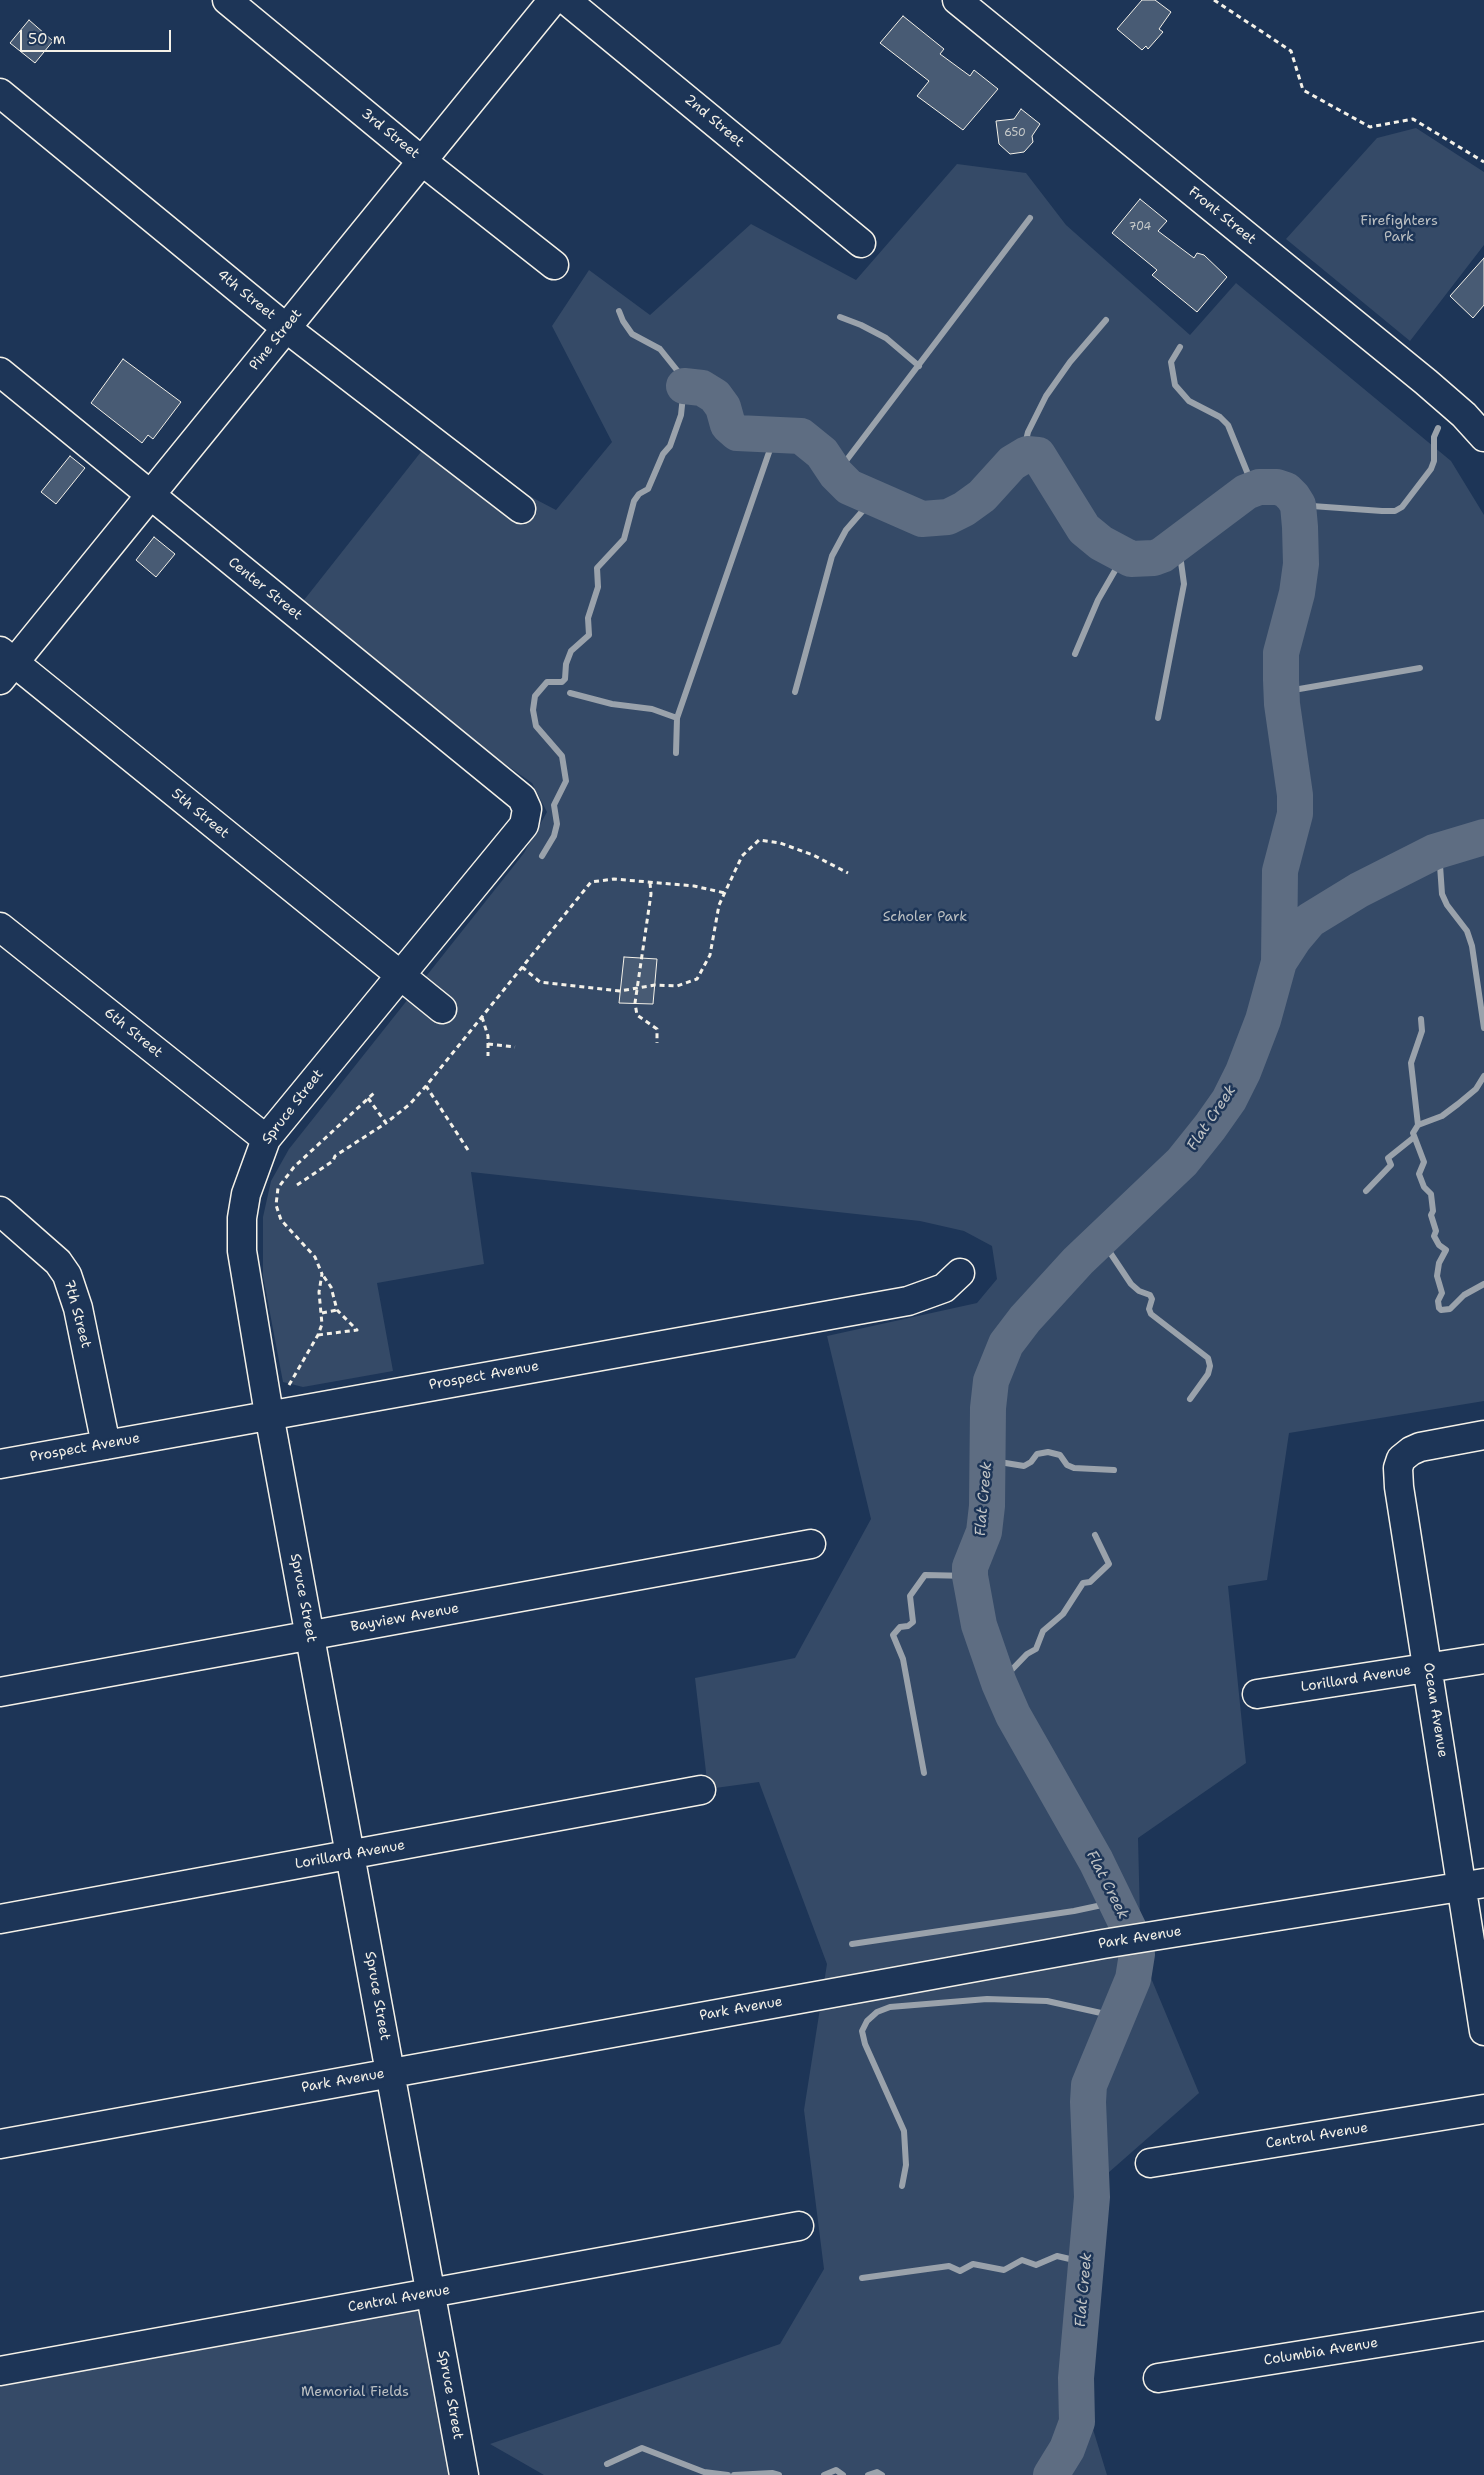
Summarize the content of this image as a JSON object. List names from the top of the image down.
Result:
{
  "streets": {
    "street": [
      "2nd Street",
      "3rd Street",
      "Front Street",
      "4th Street",
      "Pine Street",
      "Center Street",
      "5th Street",
      "6th Street",
      "Spruce Street",
      "7th Street",
      "Prospect Avenue",
      "Bayview Avenue",
      "Lorillard Avenue",
      "Ocean Avenue",
      "Park Avenue",
      "Central Avenue",
      "Columbia Avenue"
    ]
  },
  "crossings": [
    ["3rd Street", "Pine Street"],
    ["4th Street", "Pine Street"],
    ["Pine Street", "Center Street"],
    ["Pine Street", "5th Street"],
    ["Center Street", "Spruce Street"],
    ["5th Street", "Spruce Street"],
    ["6th Street", "Spruce Street"],
    ["Spruce Street", "Prospect Avenue"],
    ["Spruce Street", "Bayview Avenue"],
    ["Spruce Street", "Lorillard Avenue"],
    ["Spruce Street", "Park Avenue"],
    ["Spruce Street", "Central Avenue"],
    ["7th Street", "Prospect Avenue"],
    ["Lorillard Avenue", "Ocean Avenue"],
    ["Ocean Avenue", "Park Avenue"]
  ],
  "water": ["Flat Creek"],
  "parks": ["Firefighters Park", "Scholer Park", "Memorial Fields"],
  "house_numbers": ["650", "704"],
  "scale_bar": "50 m"
}
